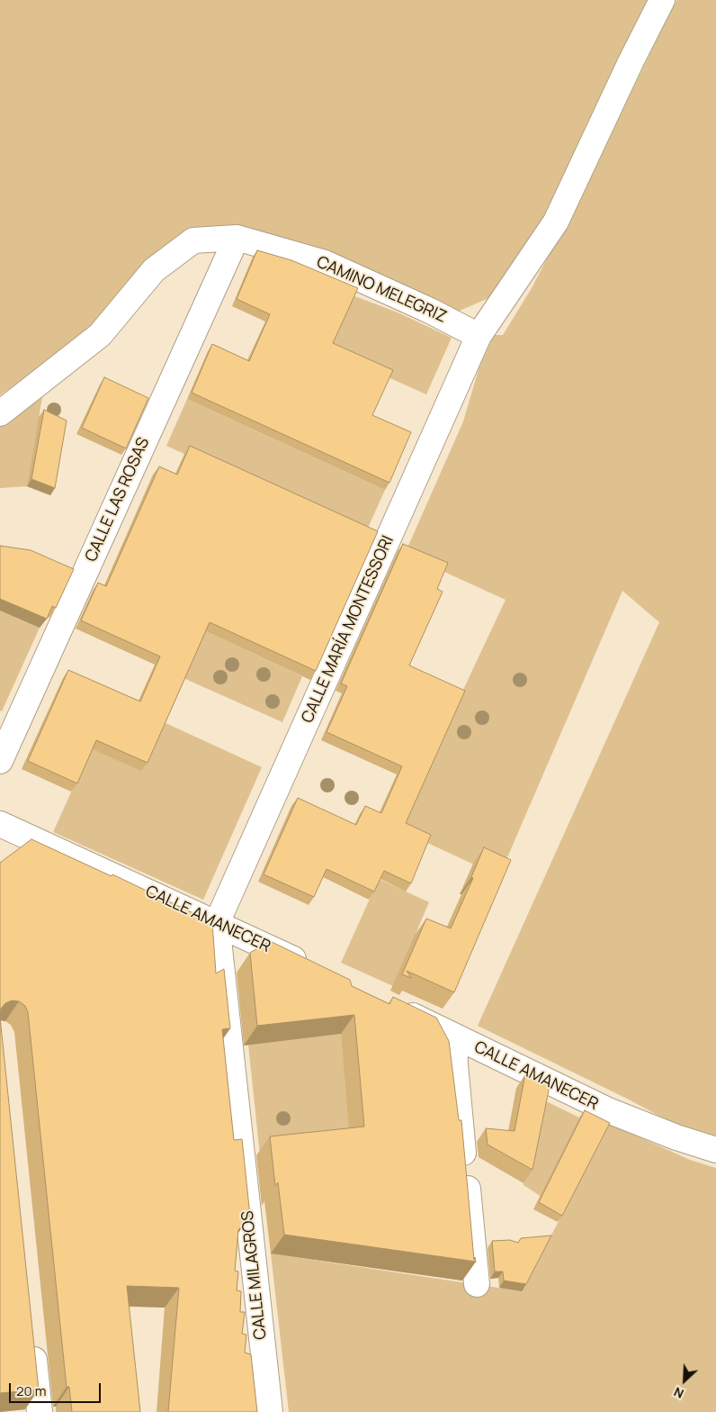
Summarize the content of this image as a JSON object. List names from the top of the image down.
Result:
{
  "streets": {
    "street": [
      "CAMINO MELEGRIZ",
      "CALLE LAS ROSAS",
      "CALLE MARÍA MONTESSORI",
      "CALLE AMANECER",
      "CALLE MILAGROS"
    ]
  },
  "crossings": [
    ["CAMINO MELEGRIZ", "CALLE LAS ROSAS"],
    ["CAMINO MELEGRIZ", "CALLE MARÍA MONTESSORI"],
    ["CALLE MARÍA MONTESSORI", "CALLE AMANECER"],
    ["CALLE MARÍA MONTESSORI", "CALLE MILAGROS"],
    ["CALLE AMANECER", "CALLE MILAGROS"]
  ],
  "scale_bar": "20 m",
  "north": "bottom left"
}
